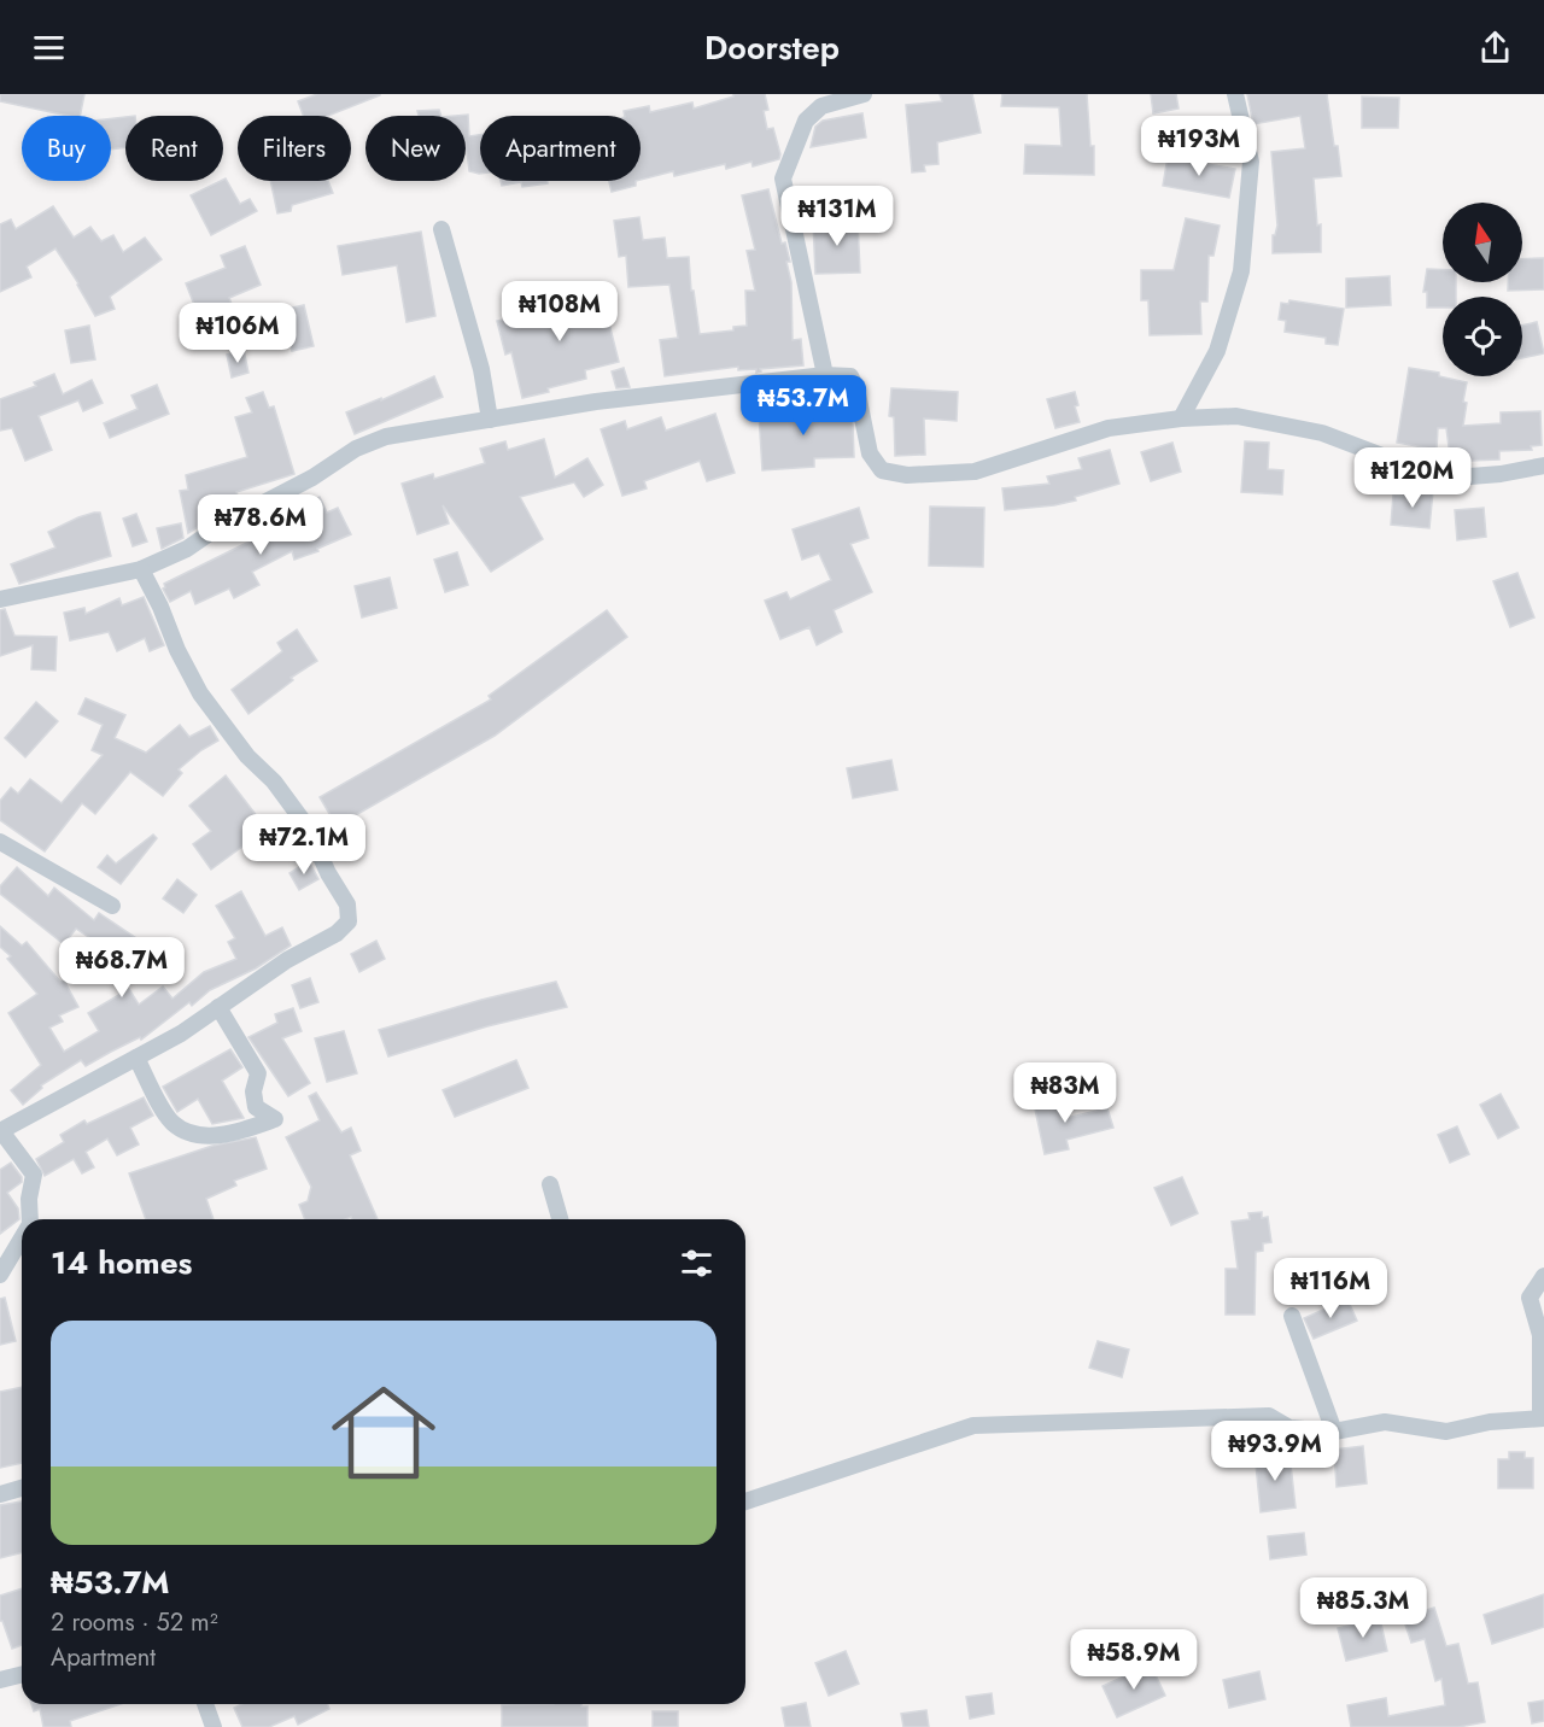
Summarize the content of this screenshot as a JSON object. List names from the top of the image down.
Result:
{
  "north": "top",
  "page": {
    "header": "Doorstep",
    "price": [
      "₦193M",
      "₦131M",
      "₦108M",
      "₦106M",
      "₦53.7M",
      "₦120M",
      "₦78.6M",
      "₦72.1M",
      "₦68.7M",
      "₦83M",
      "₦116M",
      "₦93.9M",
      "₦85.3M",
      "₦58.9M"
    ],
    "chip": [
      "Buy",
      "Rent",
      "Filters",
      "New",
      "Apartment"
    ],
    "heading": "14 homes",
    "list": [
      {
        "name": "₦53.7M",
        "note": "2 rooms · 52 m² · Apartment"
      }
    ]
  }
}
